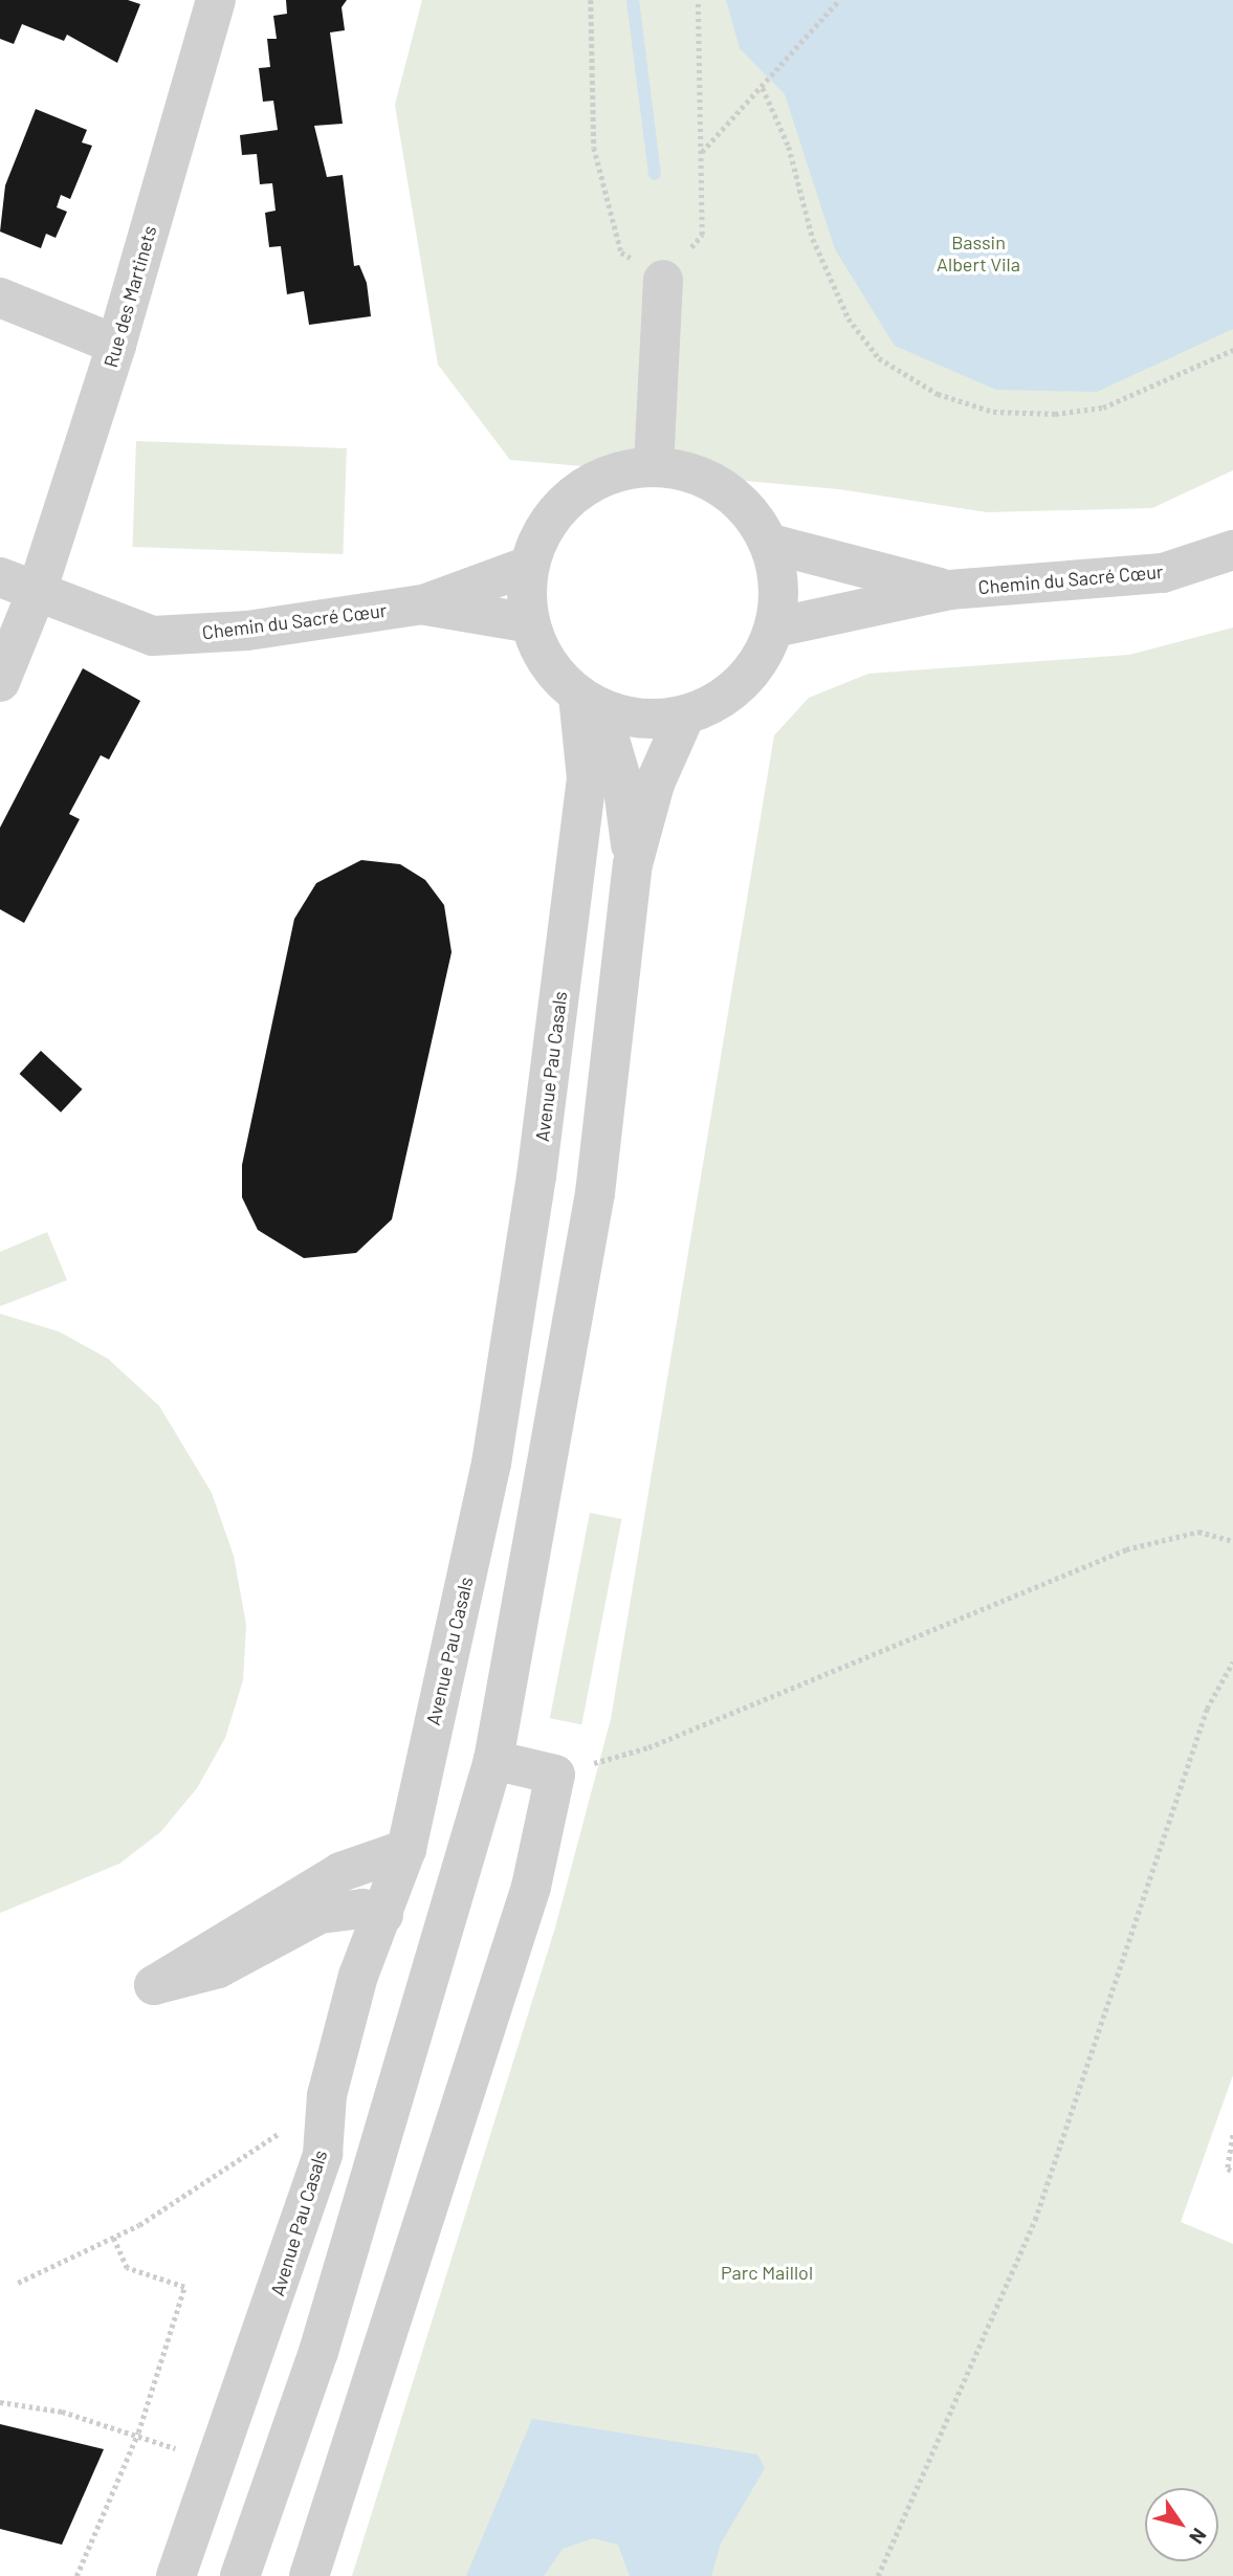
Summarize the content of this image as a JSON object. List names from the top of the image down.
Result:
{
  "streets": {
    "street": ["Rue des Martinets", "Chemin du Sacré Cœur", "Avenue Pau Casals"]
  },
  "crossings": [
    ["Rue des Martinets", "Chemin du Sacré Cœur"],
    ["Chemin du Sacré Cœur", "Avenue Pau Casals"]
  ],
  "parks": ["Bassin Albert Vila", "Parc Maillol"],
  "north": "bottom right"
}
